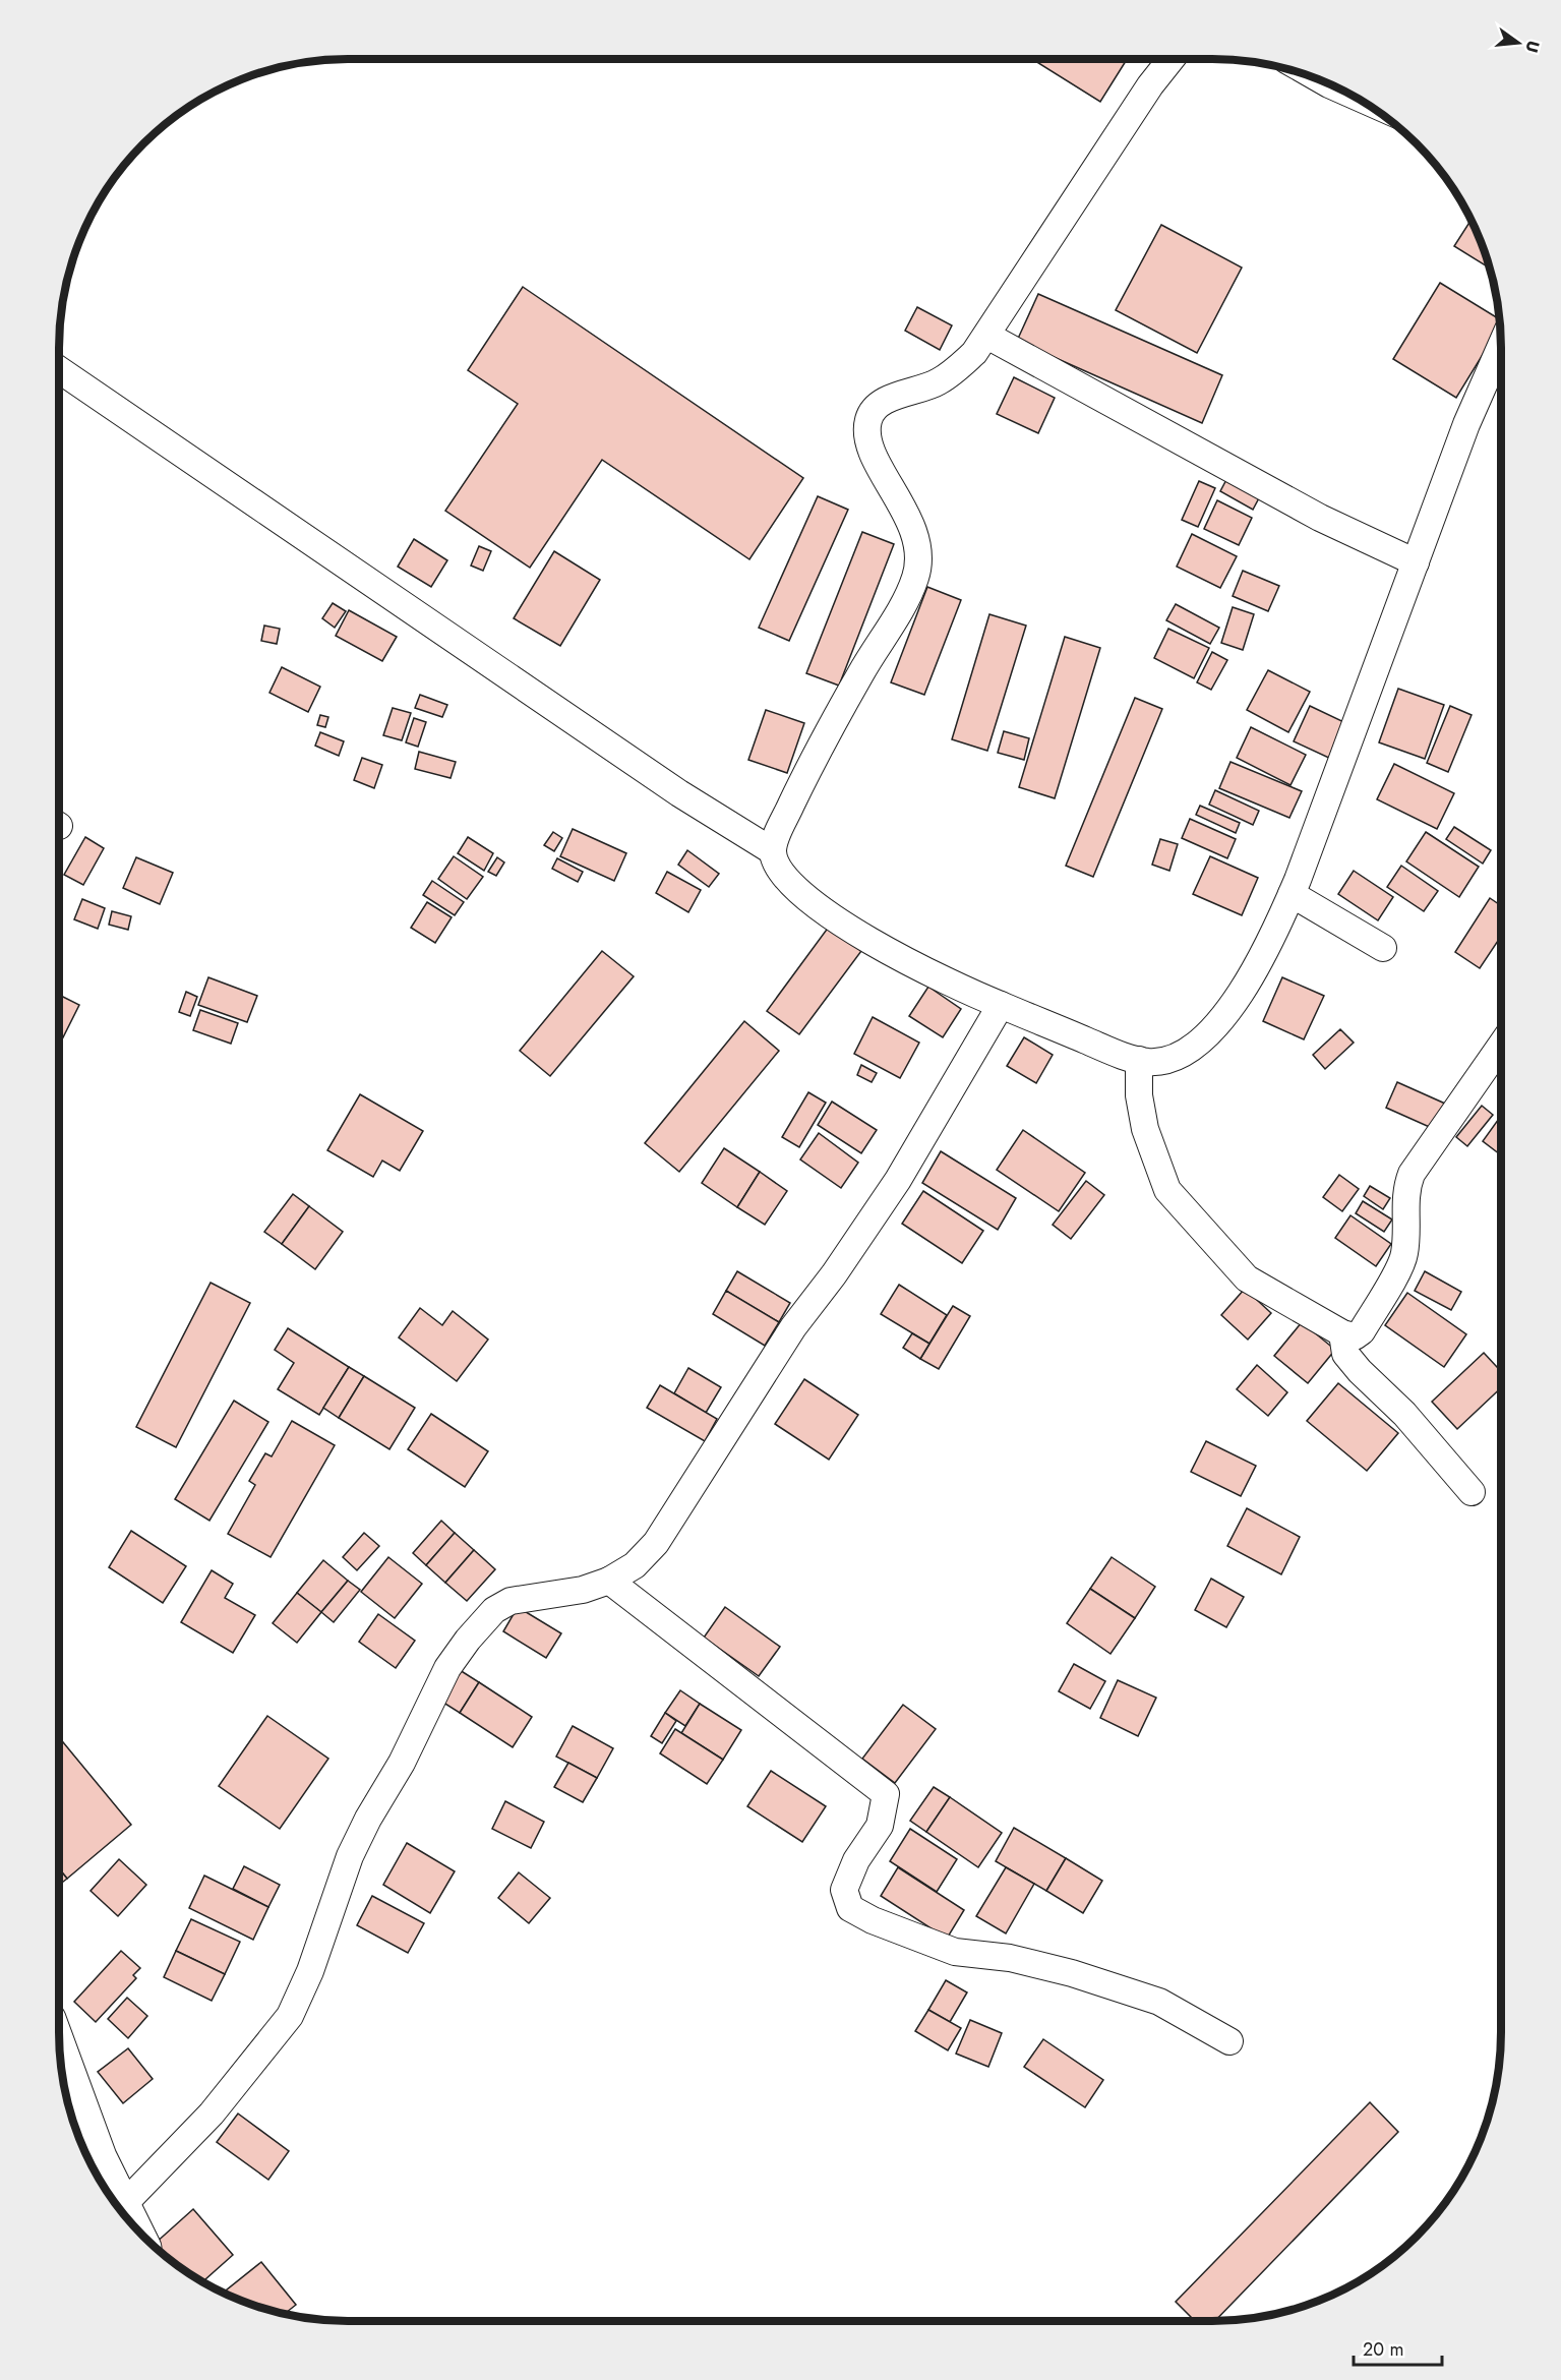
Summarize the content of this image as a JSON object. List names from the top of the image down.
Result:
{
  "scale_bar": "20 m",
  "north": "right"
}
